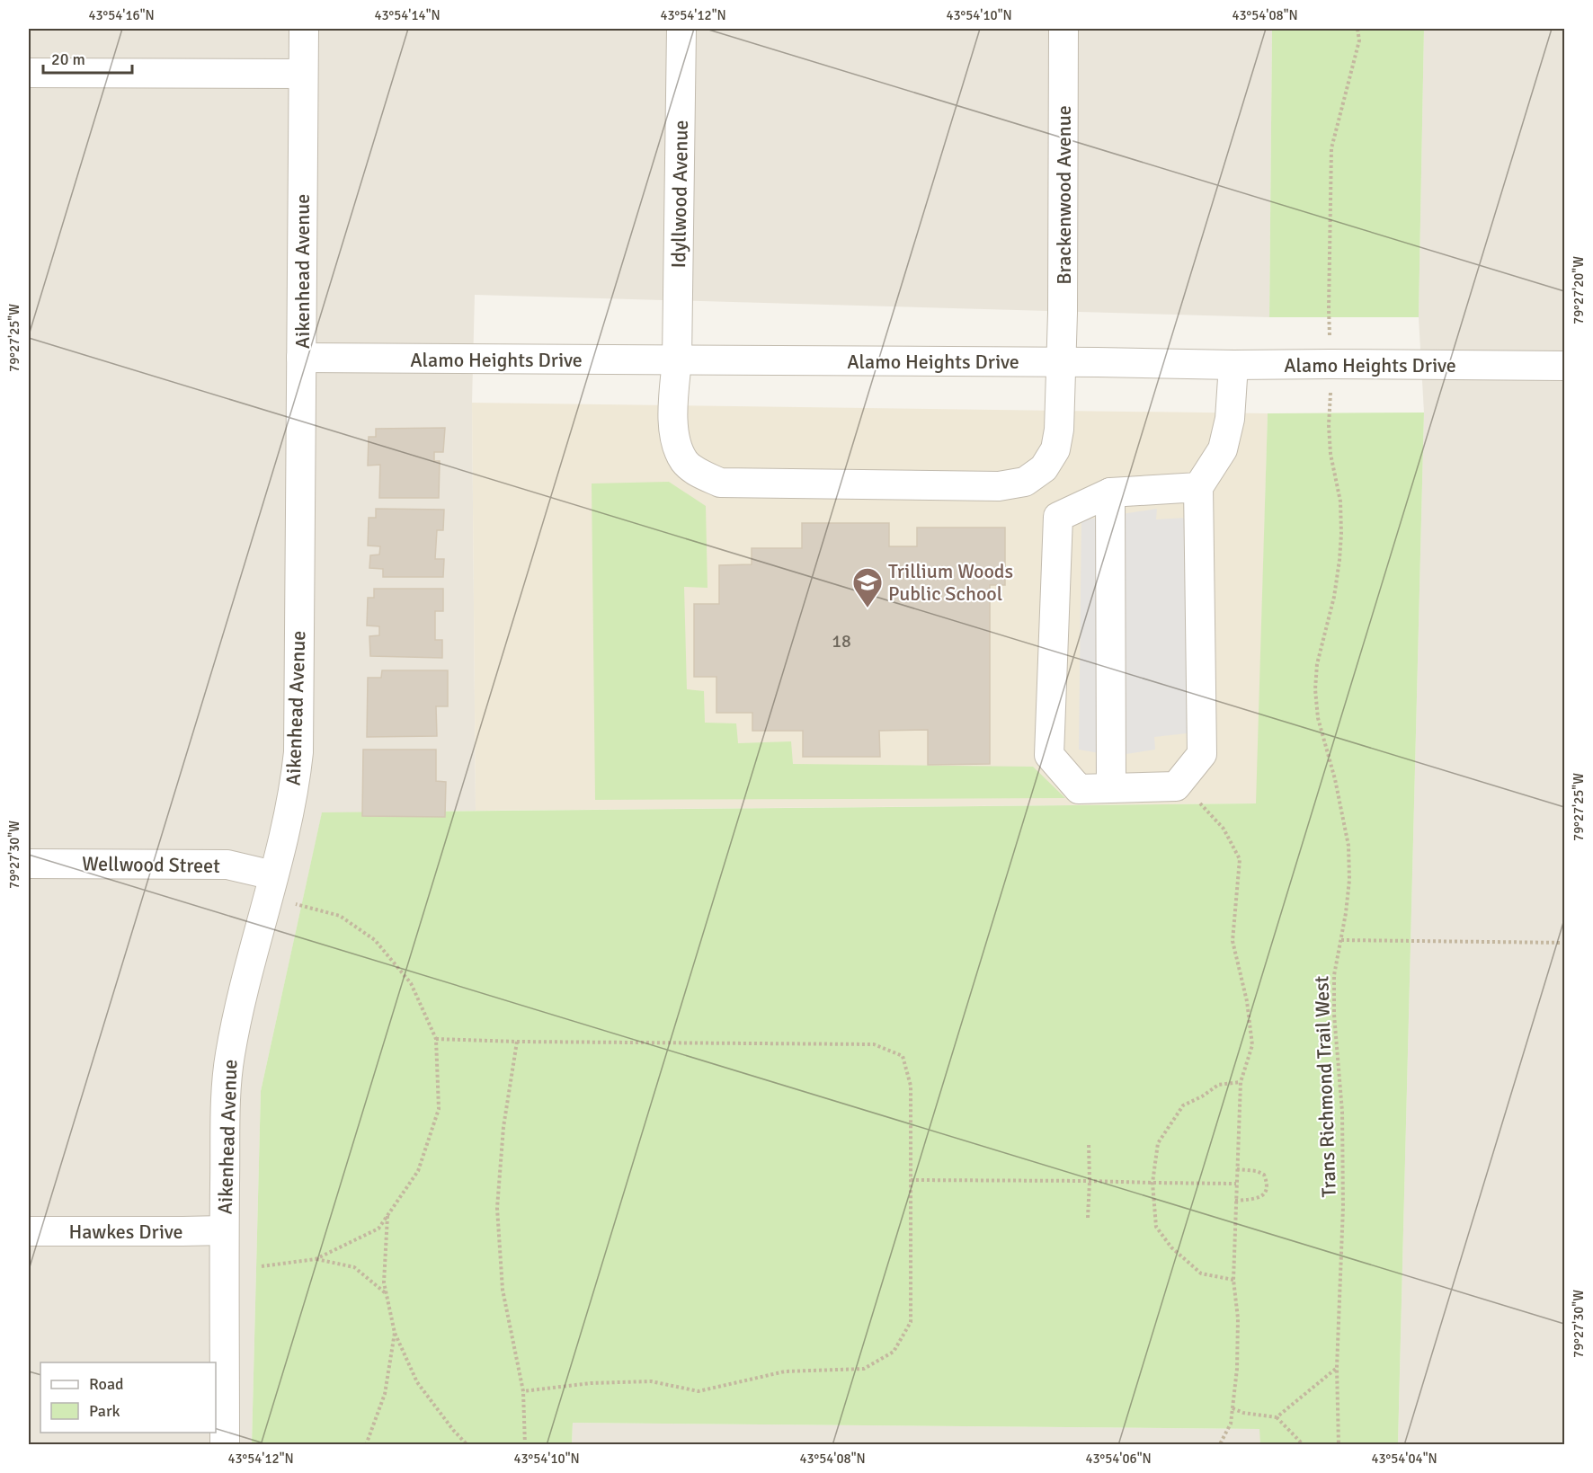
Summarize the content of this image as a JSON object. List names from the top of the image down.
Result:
{
  "streets": {
    "street": [
      "Idyllwood Avenue",
      "Brackenwood Avenue",
      "Aikenhead Avenue",
      "Alamo Heights Drive",
      "Wellwood Street",
      "Hawkes Drive"
    ],
    "path": ["Trans Richmond Trail West"]
  },
  "crossings": [
    ["Idyllwood Avenue", "Brackenwood Avenue"],
    ["Idyllwood Avenue", "Alamo Heights Drive"],
    ["Brackenwood Avenue", "Alamo Heights Drive"],
    ["Aikenhead Avenue", "Alamo Heights Drive"],
    ["Aikenhead Avenue", "Wellwood Street"],
    ["Aikenhead Avenue", "Hawkes Drive"],
    ["Alamo Heights Drive", "Trans Richmond Trail West"]
  ],
  "places": {
    "school or university": ["Trillium Woods Public School"]
  },
  "house_numbers": ["18"],
  "legend": ["Road", "Park"],
  "scale_bar": "20 m",
  "coordinates": [
    "43°54'16\"N",
    "43°54'14\"N",
    "43°54'12\"N",
    "43°54'10\"N",
    "43°54'08\"N",
    "79°27'20\"W",
    "79°27'25\"W",
    "79°27'30\"W",
    "43°54'06\"N",
    "43°54'04\"N"
  ]
}
